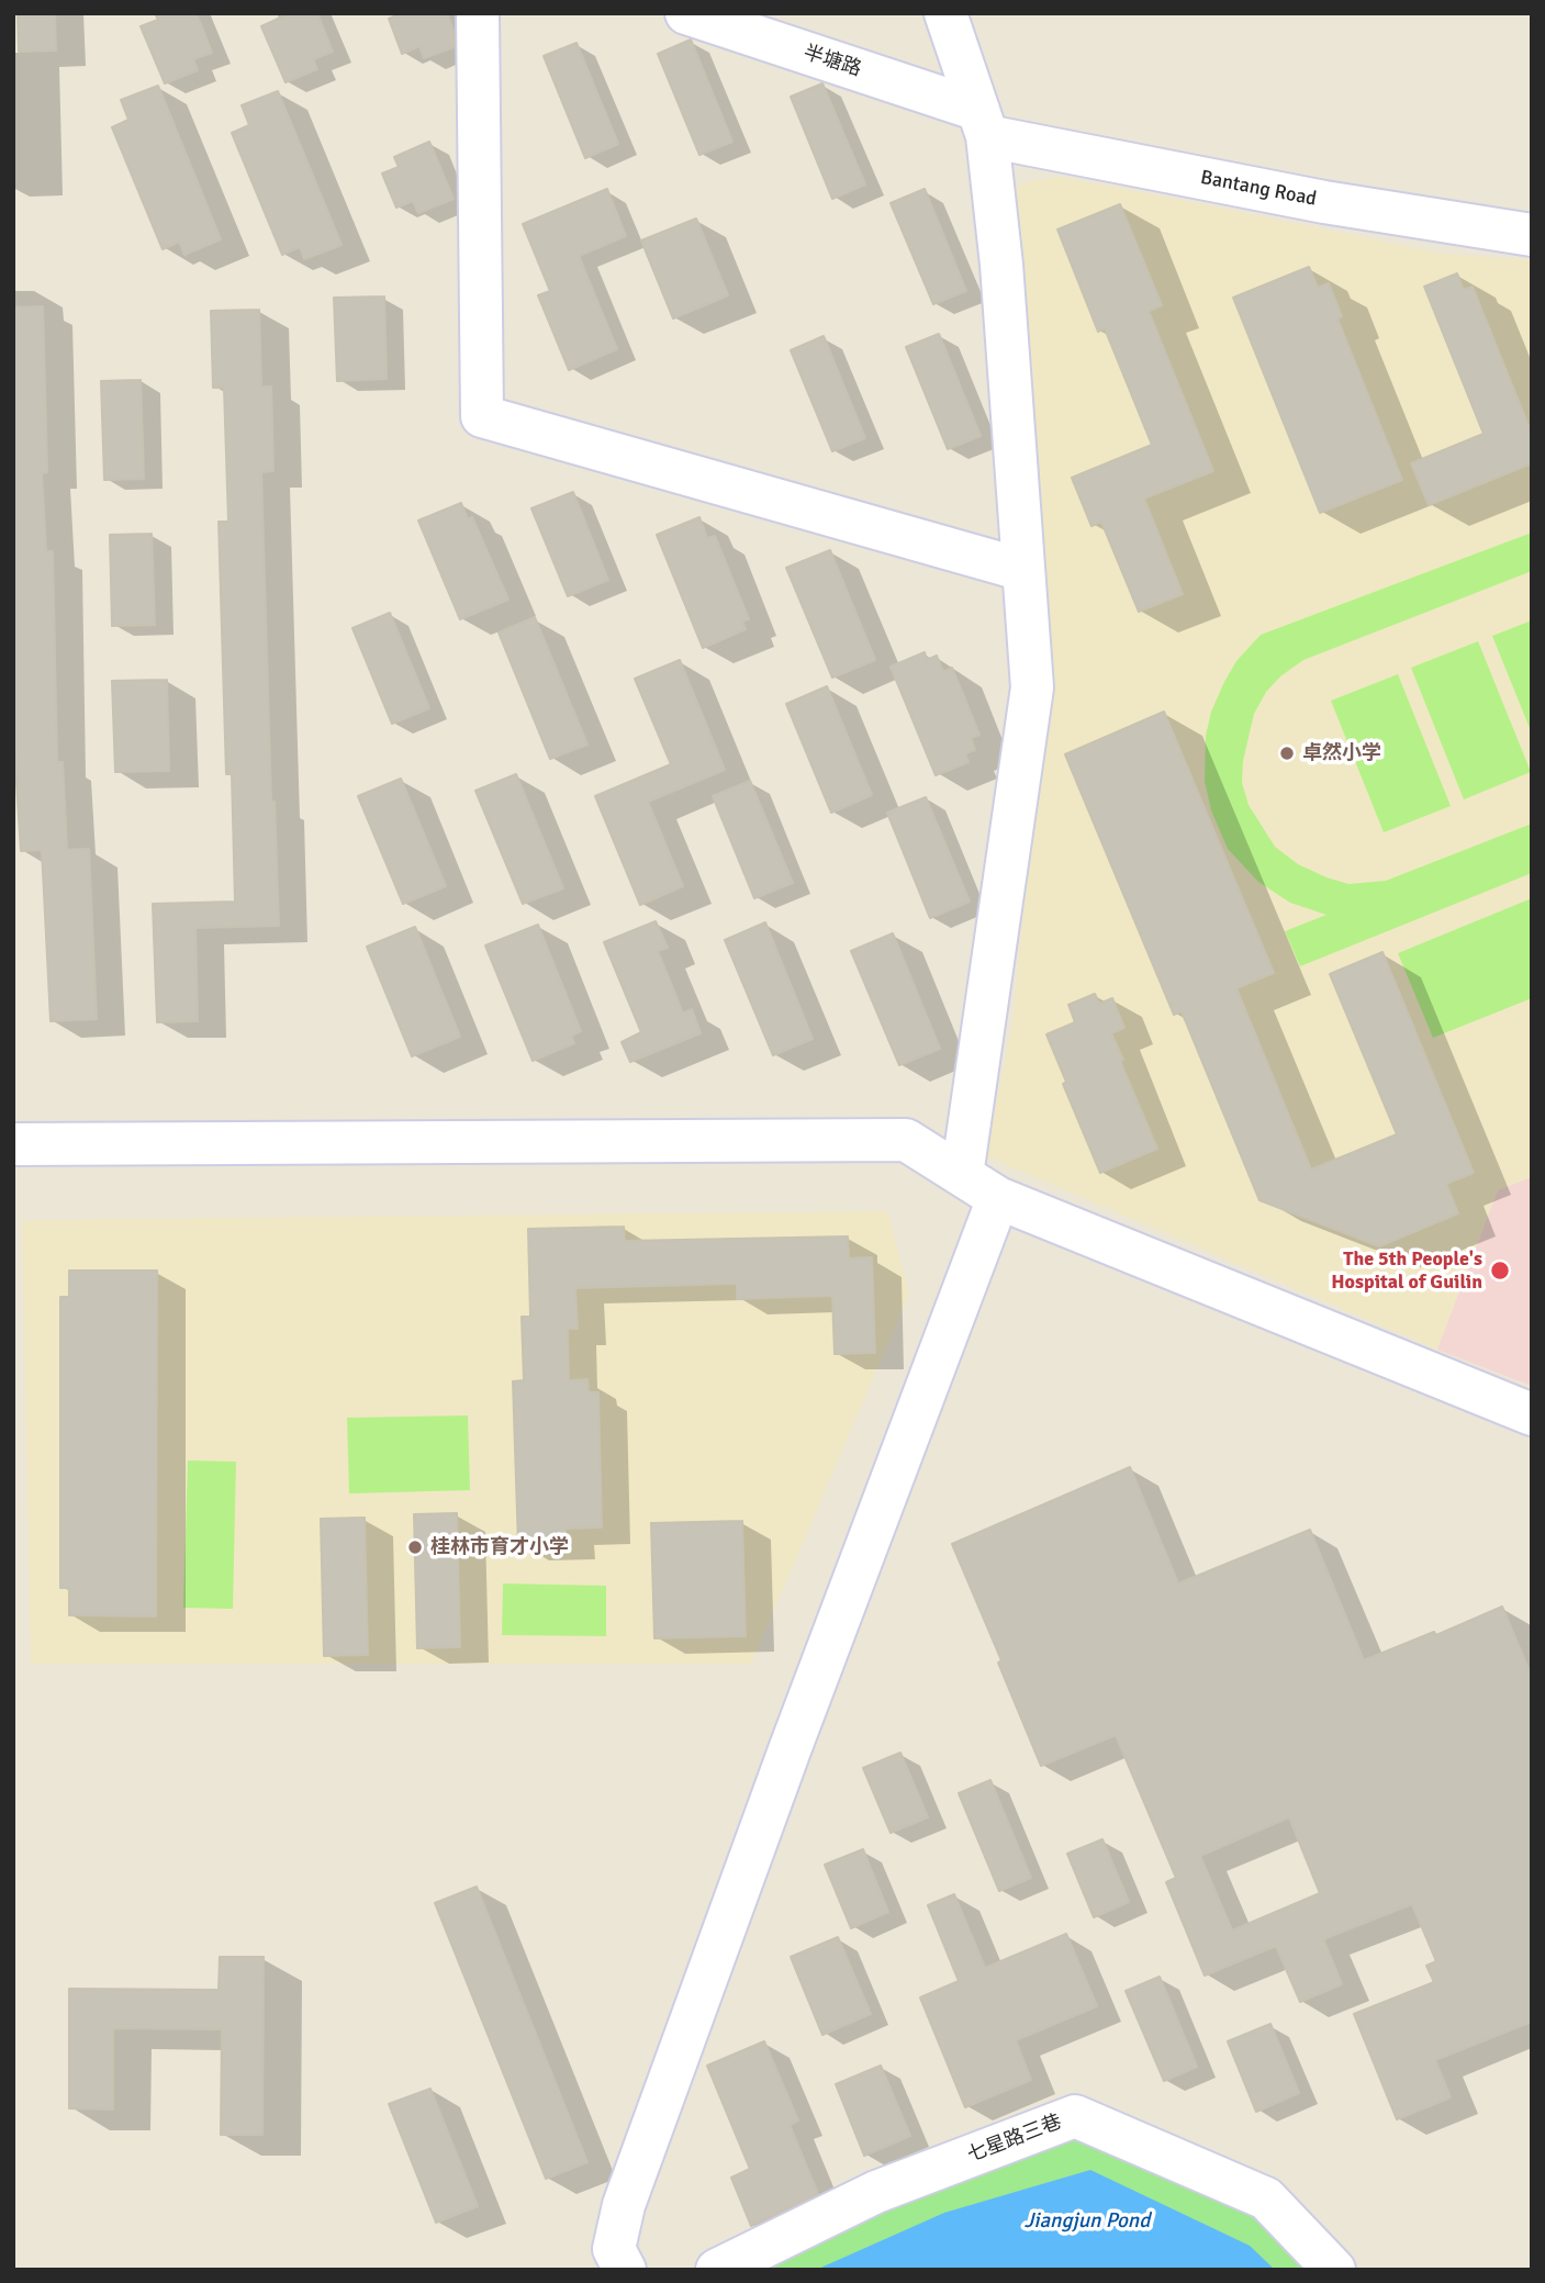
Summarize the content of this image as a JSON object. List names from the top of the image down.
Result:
{
  "streets": {
    "street": ["半塘路", "Bantang Road", "七星路三巷"]
  },
  "crossings": [
    ["半塘路", "Bantang Road"]
  ],
  "water": ["Jiangjun Pond"],
  "places": ["卓然小学", "The 5th People's Hospital of Guilin", "桂林市育才小学"]
}
